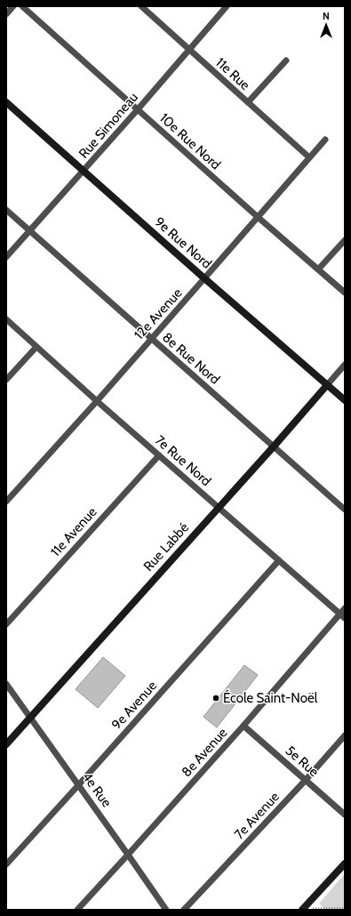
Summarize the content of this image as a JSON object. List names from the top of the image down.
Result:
{
  "streets": {
    "street": [
      "11e Rue",
      "Rue Simoneau",
      "10e Rue Nord",
      "9e Rue Nord",
      "12e Avenue",
      "8e Rue Nord",
      "7e Rue Nord",
      "11e Avenue",
      "Rue Labbé",
      "9e Avenue",
      "8e Avenue",
      "5e Rue",
      "4e Rue",
      "7e Avenue"
    ]
  },
  "crossings": [
    ["11e Rue", "Rue Simoneau"],
    ["11e Rue", "12e Avenue"],
    ["Rue Simoneau", "10e Rue Nord"],
    ["Rue Simoneau", "9e Rue Nord"],
    ["Rue Simoneau", "8e Rue Nord"],
    ["10e Rue Nord", "12e Avenue"],
    ["9e Rue Nord", "12e Avenue"],
    ["9e Rue Nord", "Rue Labbé"],
    ["12e Avenue", "8e Rue Nord"],
    ["12e Avenue", "7e Rue Nord"],
    ["8e Rue Nord", "Rue Labbé"],
    ["7e Rue Nord", "11e Avenue"],
    ["7e Rue Nord", "Rue Labbé"],
    ["7e Rue Nord", "9e Avenue"],
    ["7e Rue Nord", "8e Avenue"],
    ["Rue Labbé", "4e Rue"],
    ["9e Avenue", "4e Rue"],
    ["8e Avenue", "5e Rue"],
    ["8e Avenue", "4e Rue"],
    ["5e Rue", "7e Avenue"]
  ],
  "places": ["École Saint-Noël"],
  "north": "top"
}
